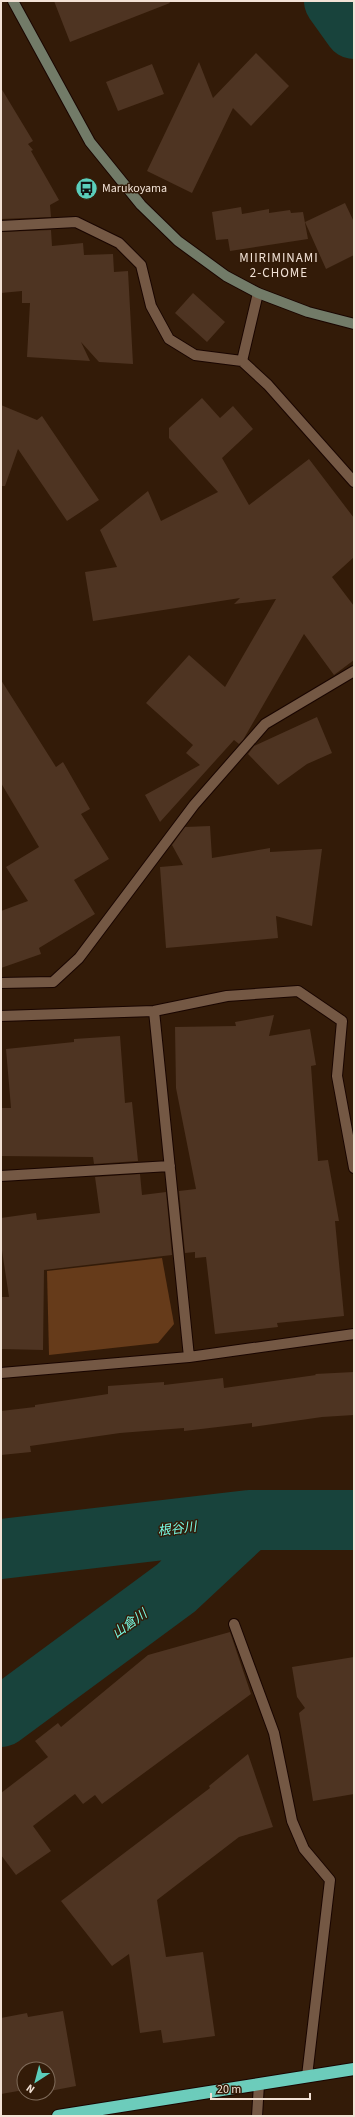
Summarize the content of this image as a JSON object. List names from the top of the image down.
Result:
{
  "districts": ["MIIRIMINAMI 2-CHOME"],
  "water": ["根谷川", "山倉川"],
  "places": {
    "bus stop": ["Marukoyama"]
  },
  "scale_bar": "20 m",
  "north": "bottom left"
}
